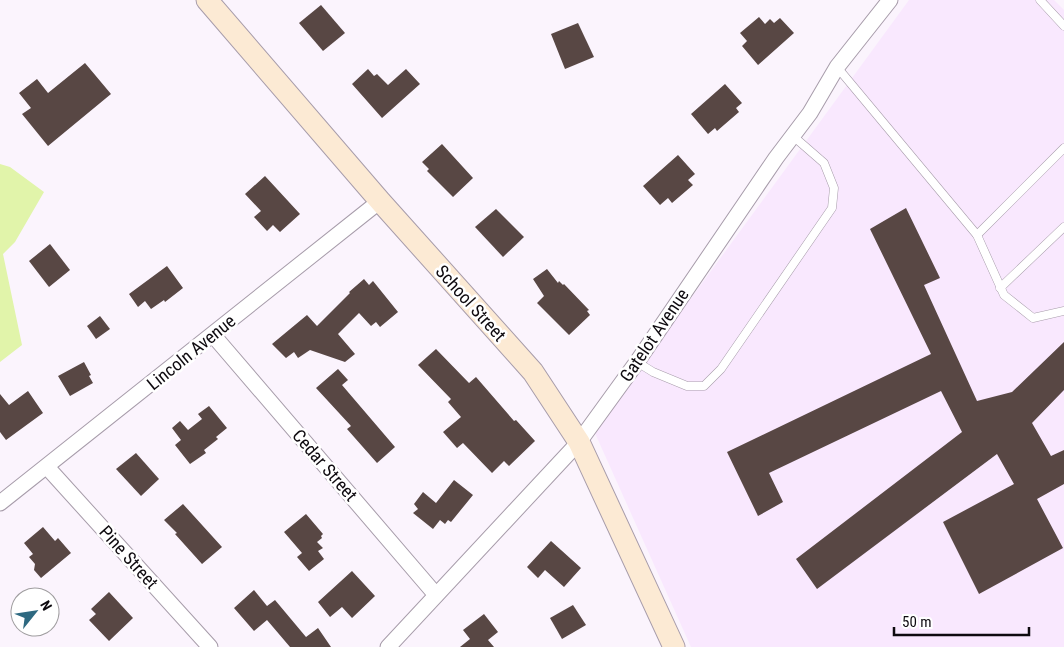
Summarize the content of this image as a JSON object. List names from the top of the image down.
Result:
{
  "streets": {
    "street": [
      "School Street",
      "Gatelot Avenue",
      "Lincoln Avenue",
      "Cedar Street",
      "Pine Street"
    ]
  },
  "crossings": [
    ["School Street", "Gatelot Avenue"],
    ["School Street", "Lincoln Avenue"],
    ["Gatelot Avenue", "Cedar Street"],
    ["Lincoln Avenue", "Cedar Street"],
    ["Lincoln Avenue", "Pine Street"]
  ],
  "scale_bar": "50 m",
  "north": "top right"
}
